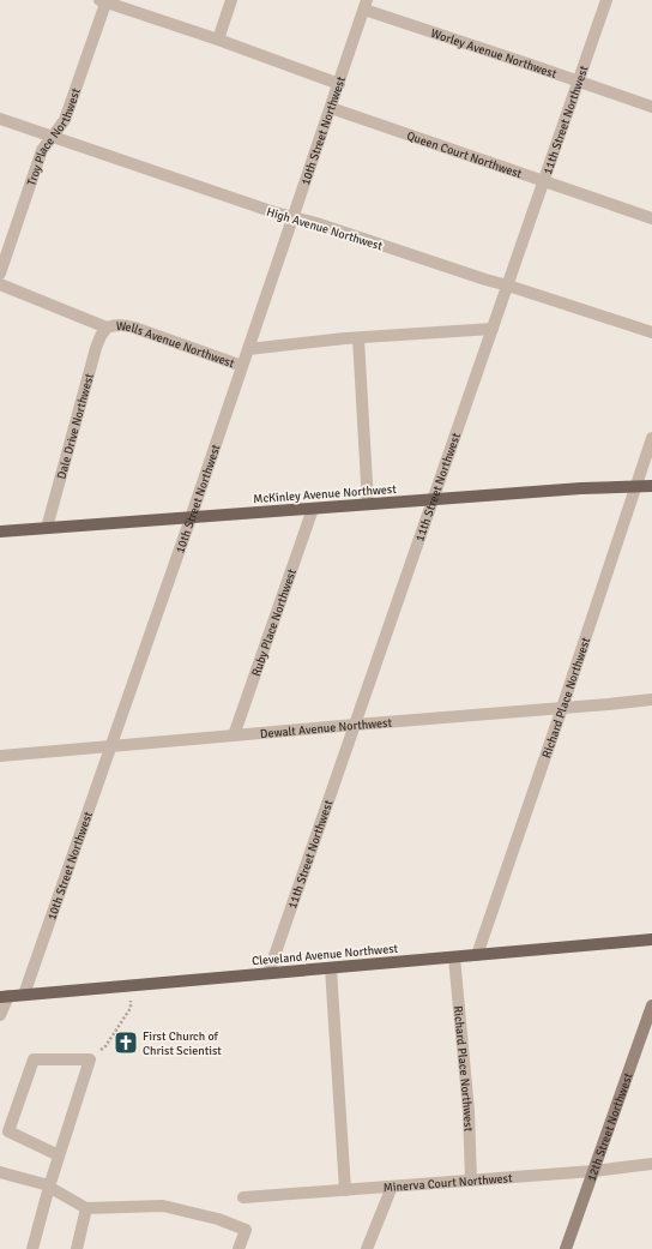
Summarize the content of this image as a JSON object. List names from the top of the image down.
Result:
{
  "streets": {
    "main road": ["McKinley Avenue Northwest", "Cleveland Avenue Northwest", "12th Street Northwest"],
    "street": [
      "Worley Avenue Northwest",
      "11th Street Northwest",
      "10th Street Northwest",
      "Troy Place Northwest",
      "Queen Court Northwest",
      "High Avenue Northwest",
      "Wells Avenue Northwest",
      "Dale Drive Northwest",
      "Ruby Place Northwest",
      "Richard Place Northwest",
      "Dewalt Avenue Northwest",
      "Minerva Court Northwest"
    ]
  },
  "crossings": [
    ["Worley Avenue Northwest", "11th Street Northwest"],
    ["Worley Avenue Northwest", "10th Street Northwest"],
    ["11th Street Northwest", "Queen Court Northwest"],
    ["11th Street Northwest", "High Avenue Northwest"],
    ["11th Street Northwest", "Wells Avenue Northwest"],
    ["11th Street Northwest", "McKinley Avenue Northwest"],
    ["11th Street Northwest", "Dewalt Avenue Northwest"],
    ["11th Street Northwest", "Cleveland Avenue Northwest"],
    ["10th Street Northwest", "Queen Court Northwest"],
    ["10th Street Northwest", "High Avenue Northwest"],
    ["10th Street Northwest", "Wells Avenue Northwest"],
    ["10th Street Northwest", "McKinley Avenue Northwest"],
    ["10th Street Northwest", "Dewalt Avenue Northwest"],
    ["10th Street Northwest", "Cleveland Avenue Northwest"],
    ["Troy Place Northwest", "High Avenue Northwest"],
    ["Wells Avenue Northwest", "Dale Drive Northwest"],
    ["Dale Drive Northwest", "McKinley Avenue Northwest"],
    ["McKinley Avenue Northwest", "Ruby Place Northwest"],
    ["McKinley Avenue Northwest", "Richard Place Northwest"],
    ["Ruby Place Northwest", "Dewalt Avenue Northwest"],
    ["Richard Place Northwest", "Dewalt Avenue Northwest"],
    ["Richard Place Northwest", "Cleveland Avenue Northwest"],
    ["Richard Place Northwest", "Minerva Court Northwest"],
    ["12th Street Northwest", "Minerva Court Northwest"]
  ],
  "places": {
    "church": ["First Church of Christ Scientist"]
  }
}
